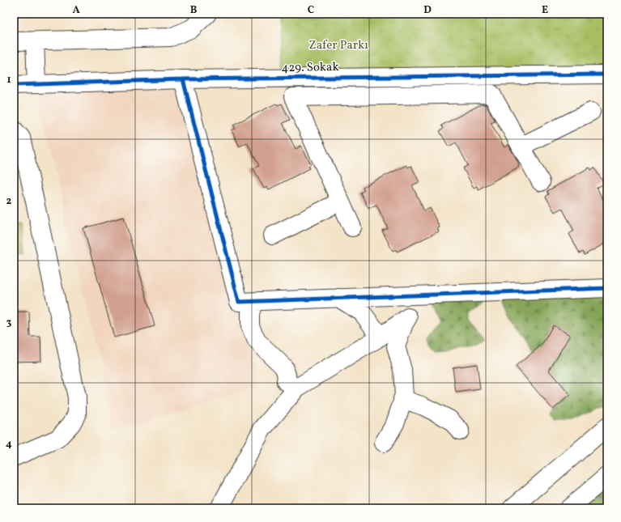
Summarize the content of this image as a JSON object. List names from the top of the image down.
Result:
{
  "streets": {
    "street": ["429. Sokak"]
  },
  "parks": ["Zafer Parkı"],
  "grid": {
    "columns": [
      "A",
      "B",
      "C",
      "D",
      "E"
    ],
    "rows": [
      "1",
      "2",
      "3",
      "4"
    ]
  }
}
